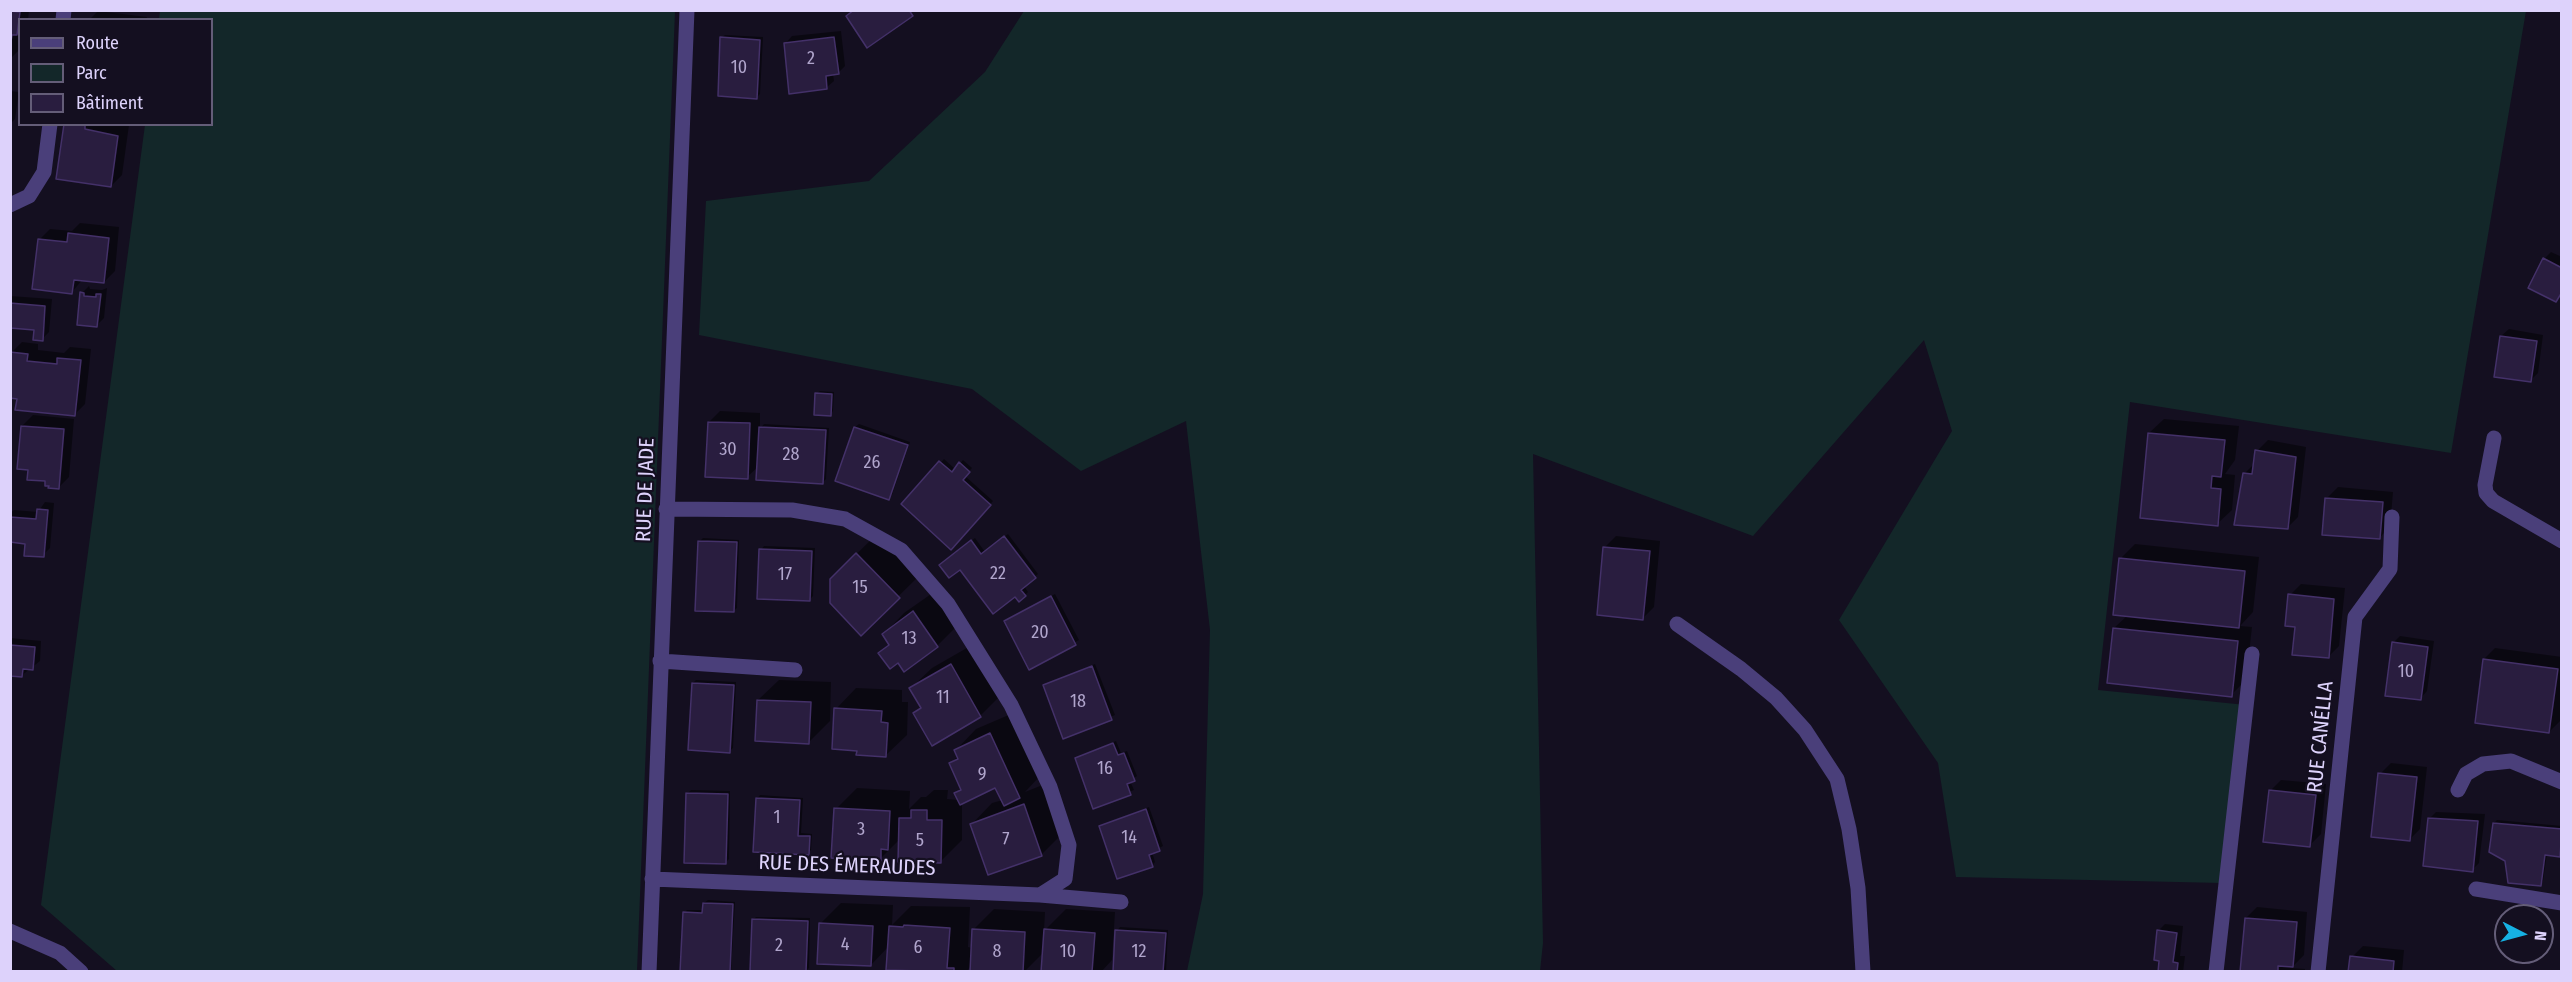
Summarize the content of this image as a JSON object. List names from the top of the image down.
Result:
{
  "streets": {
    "street": ["RUE DE JADE", "RUE CANÉLLA", "RUE DES ÉMERAUDES"]
  },
  "crossings": [
    ["RUE DE JADE", "RUE DES ÉMERAUDES"]
  ],
  "house_numbers": [
    "2",
    "10",
    "30",
    "28",
    "26",
    "22",
    "17",
    "15",
    "20",
    "13",
    "10",
    "11",
    "18",
    "16",
    "9",
    "1",
    "3",
    "14",
    "7",
    "5",
    "4",
    "2",
    "6",
    "8",
    "10",
    "12"
  ],
  "legend": ["Route", "Parc", "Bâtiment"],
  "north": "right"
}
